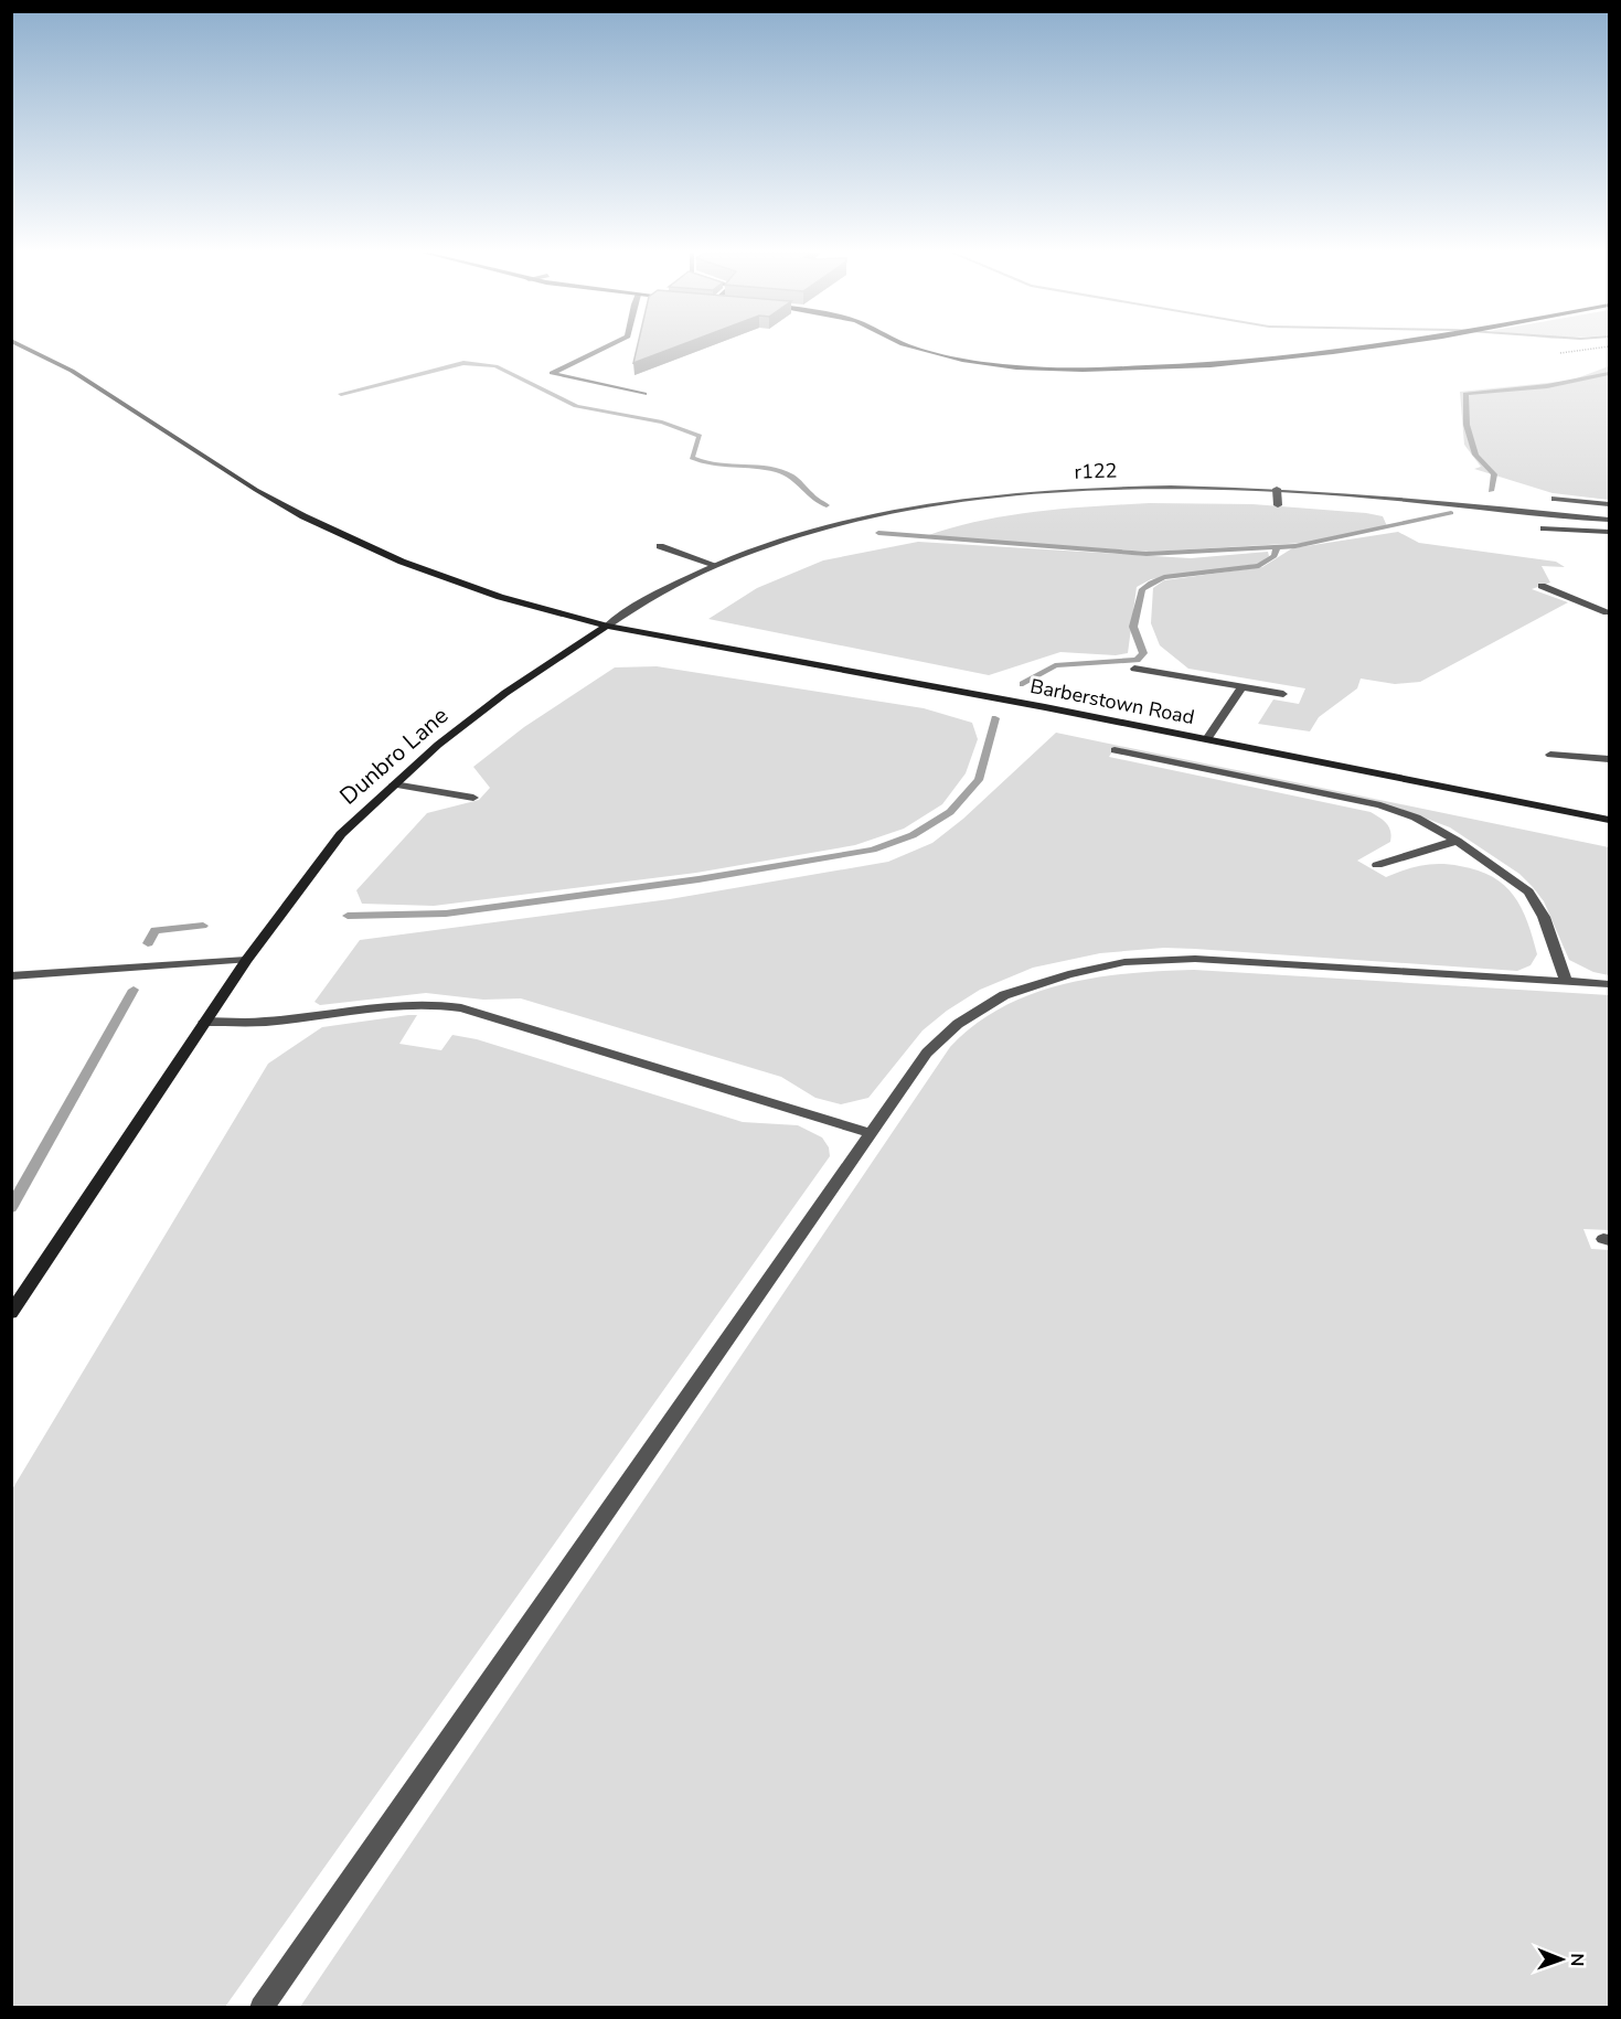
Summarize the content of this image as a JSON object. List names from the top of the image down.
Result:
{
  "streets": {
    "main road": ["Barberstown Road", "Dunbro Lane"],
    "street": ["r122"]
  },
  "crossings": [
    ["r122", "Barberstown Road"],
    ["r122", "Dunbro Lane"],
    ["Barberstown Road", "Dunbro Lane"]
  ],
  "north": "right"
}
